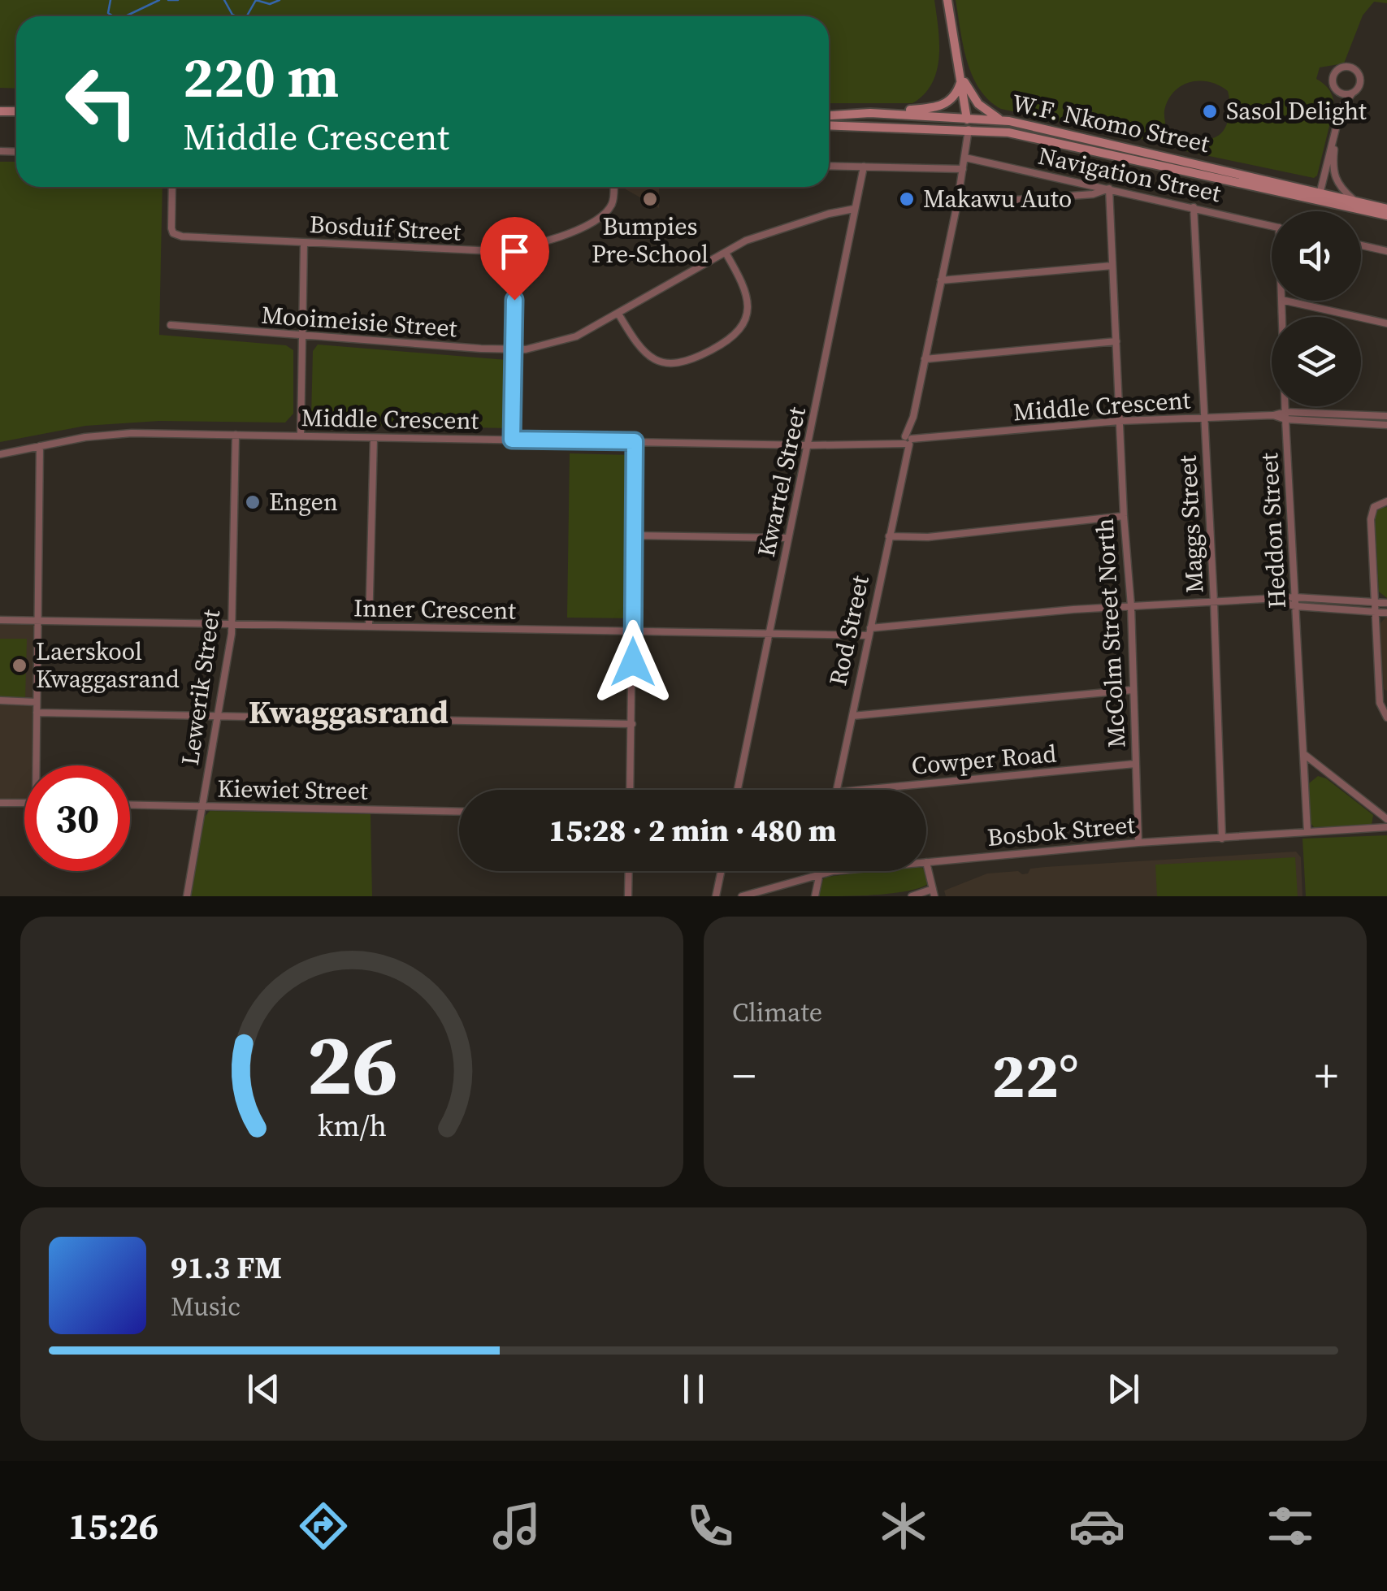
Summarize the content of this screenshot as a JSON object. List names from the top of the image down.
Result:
{
  "streets": {
    "main road": ["W.F. Nkomo Street", "Rod Street"],
    "street": [
      "Navigation Street",
      "Bosduif Street",
      "Mooimeisie Street",
      "Middle Crescent",
      "Kwartel Street",
      "Maggs Street",
      "Heddon Street",
      "Inner Crescent",
      "McColm Street North",
      "Lewerik Street",
      "Cowper Road",
      "Kiewiet Street",
      "Bosbok Street"
    ]
  },
  "crossings": [
    ["W.F. Nkomo Street", "Rod Street"],
    ["Navigation Street", "Maggs Street"],
    ["Navigation Street", "Rod Street"],
    ["Navigation Street", "McColm Street North"],
    ["Mooimeisie Street", "Kwartel Street"],
    ["Middle Crescent", "Kwartel Street"],
    ["Middle Crescent", "Maggs Street"],
    ["Middle Crescent", "Heddon Street"],
    ["Middle Crescent", "Rod Street"],
    ["Middle Crescent", "McColm Street North"],
    ["Middle Crescent", "Lewerik Street"],
    ["Kwartel Street", "Inner Crescent"],
    ["Maggs Street", "Inner Crescent"],
    ["Maggs Street", "Bosbok Street"],
    ["Heddon Street", "Inner Crescent"],
    ["Heddon Street", "Bosbok Street"],
    ["Inner Crescent", "Rod Street"],
    ["Inner Crescent", "McColm Street North"],
    ["Inner Crescent", "Lewerik Street"],
    ["McColm Street North", "Cowper Road"],
    ["McColm Street North", "Bosbok Street"],
    ["Lewerik Street", "Kiewiet Street"]
  ],
  "districts": ["Kwaggasrand"],
  "places": [
    "Sasol Delight",
    "Bumpies Pre-School",
    "Makawu Auto",
    "Engen",
    "Laerskool Kwaggasrand"
  ],
  "page": {
    "turn": ["220 m", "Middle Crescent"],
    "limit": "30",
    "trip": "15:28 · 2 min · 480 m",
    "tile": "Climate",
    "heat": ["−", "22°", "+"],
    "song": ["91.3 FM", "Music"],
    "tabs": "15:26",
    "gauge": ["26", "km/h"]
  }
}
